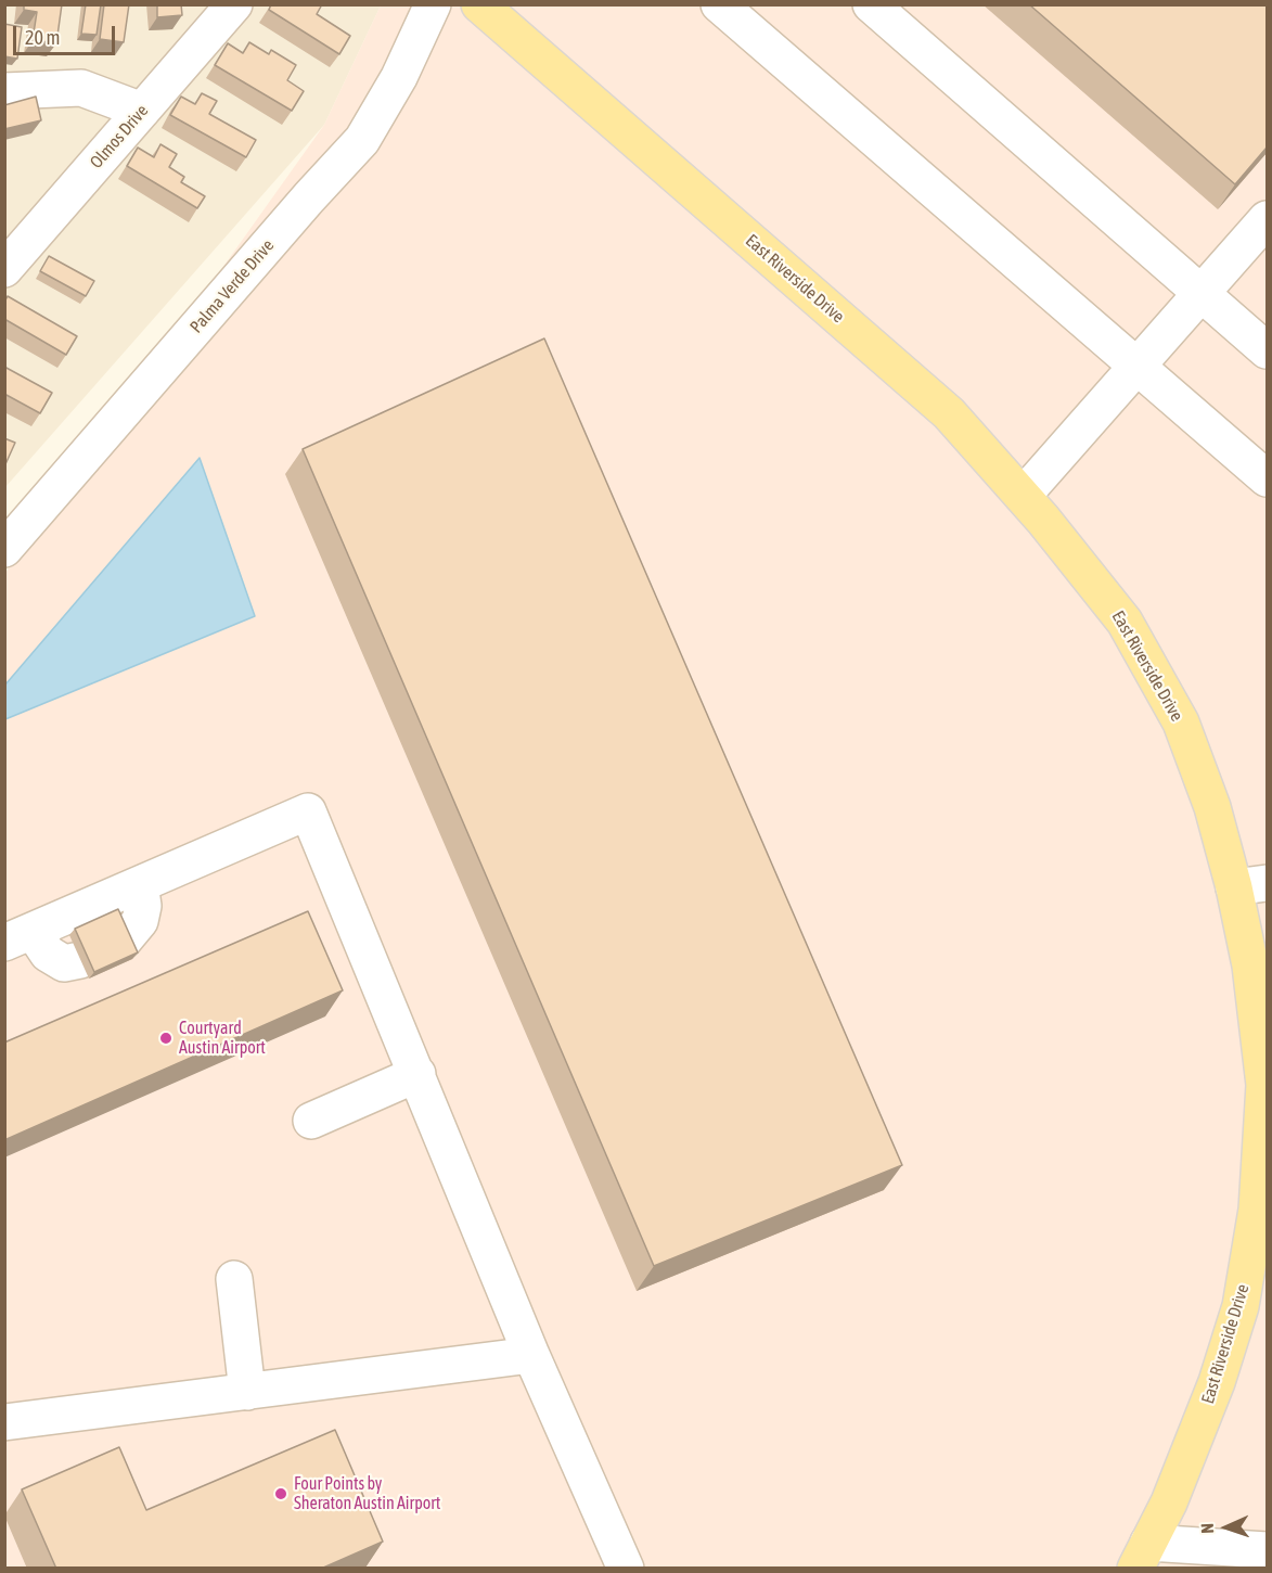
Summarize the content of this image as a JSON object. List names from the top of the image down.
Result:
{
  "streets": {
    "main road": ["East Riverside Drive"],
    "street": ["Olmos Drive", "Palma Verde Drive"]
  },
  "places": ["Courtyard Austin Airport", "Four Points by Sheraton Austin Airport"],
  "scale_bar": "20 m",
  "north": "left"
}
